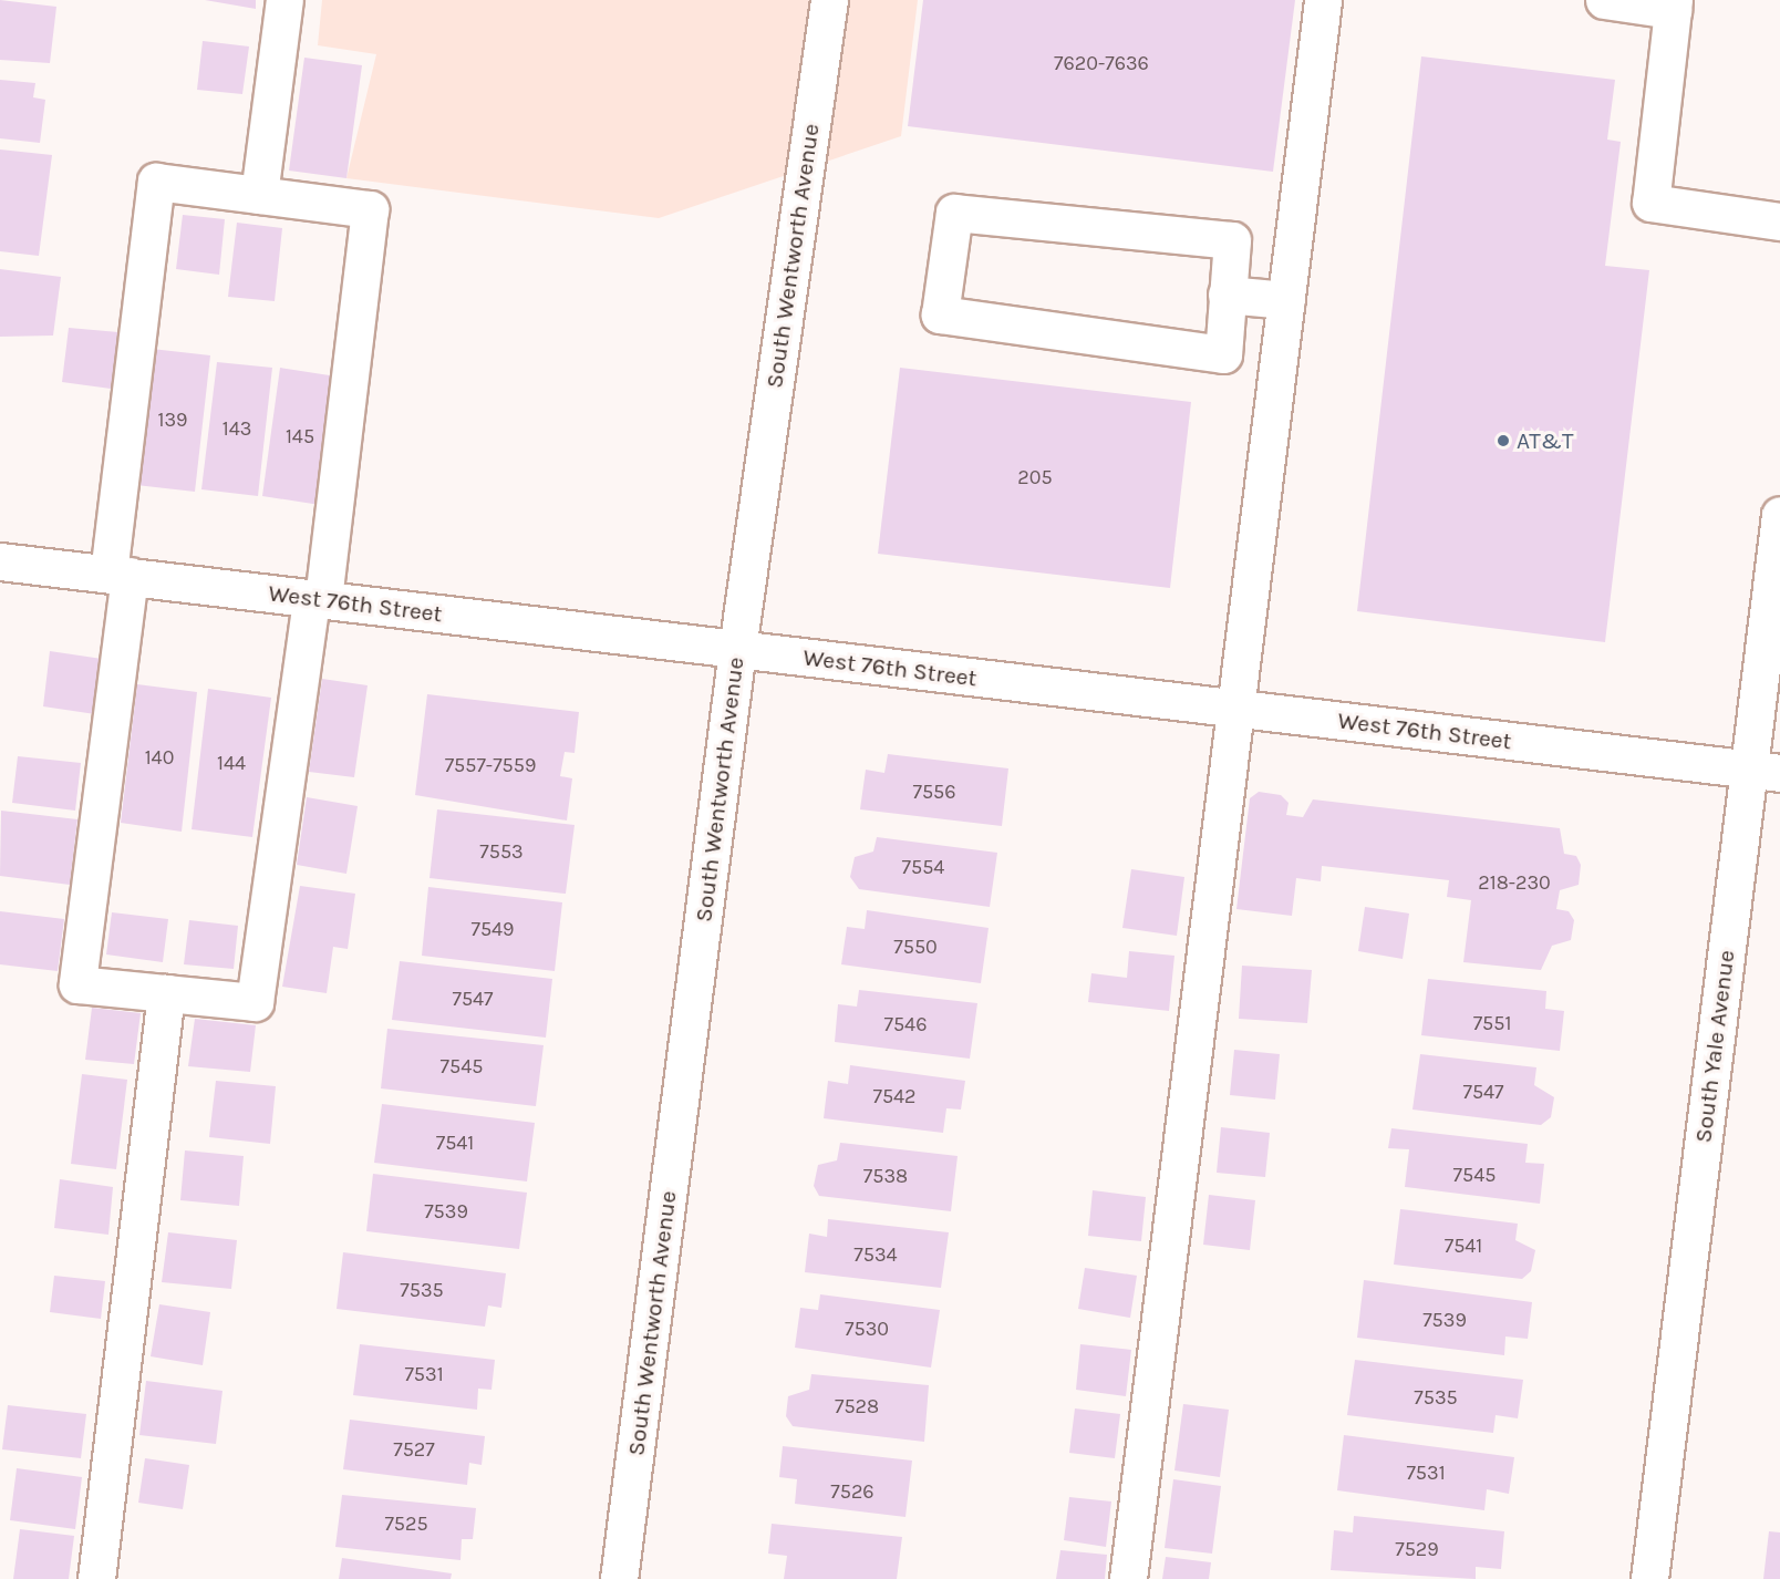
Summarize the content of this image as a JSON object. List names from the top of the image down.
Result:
{
  "streets": {
    "street": ["South Wentworth Avenue", "West 76th Street", "South Yale Avenue"]
  },
  "crossings": [
    ["South Wentworth Avenue", "West 76th Street"],
    ["West 76th Street", "South Yale Avenue"]
  ],
  "places": ["AT&T"],
  "house_numbers": [
    "7620-7636",
    "139",
    "143",
    "145",
    "205",
    "140",
    "144",
    "7557-7559",
    "7556",
    "7553",
    "7554",
    "218-230",
    "7549",
    "7550",
    "7547",
    "7551",
    "7546",
    "7545",
    "7547",
    "7542",
    "7541",
    "7545",
    "7538",
    "7539",
    "7541",
    "7534",
    "7535",
    "7539",
    "7530",
    "7531",
    "7535",
    "7528",
    "7527",
    "7531",
    "7526",
    "7525",
    "7529"
  ]
}
